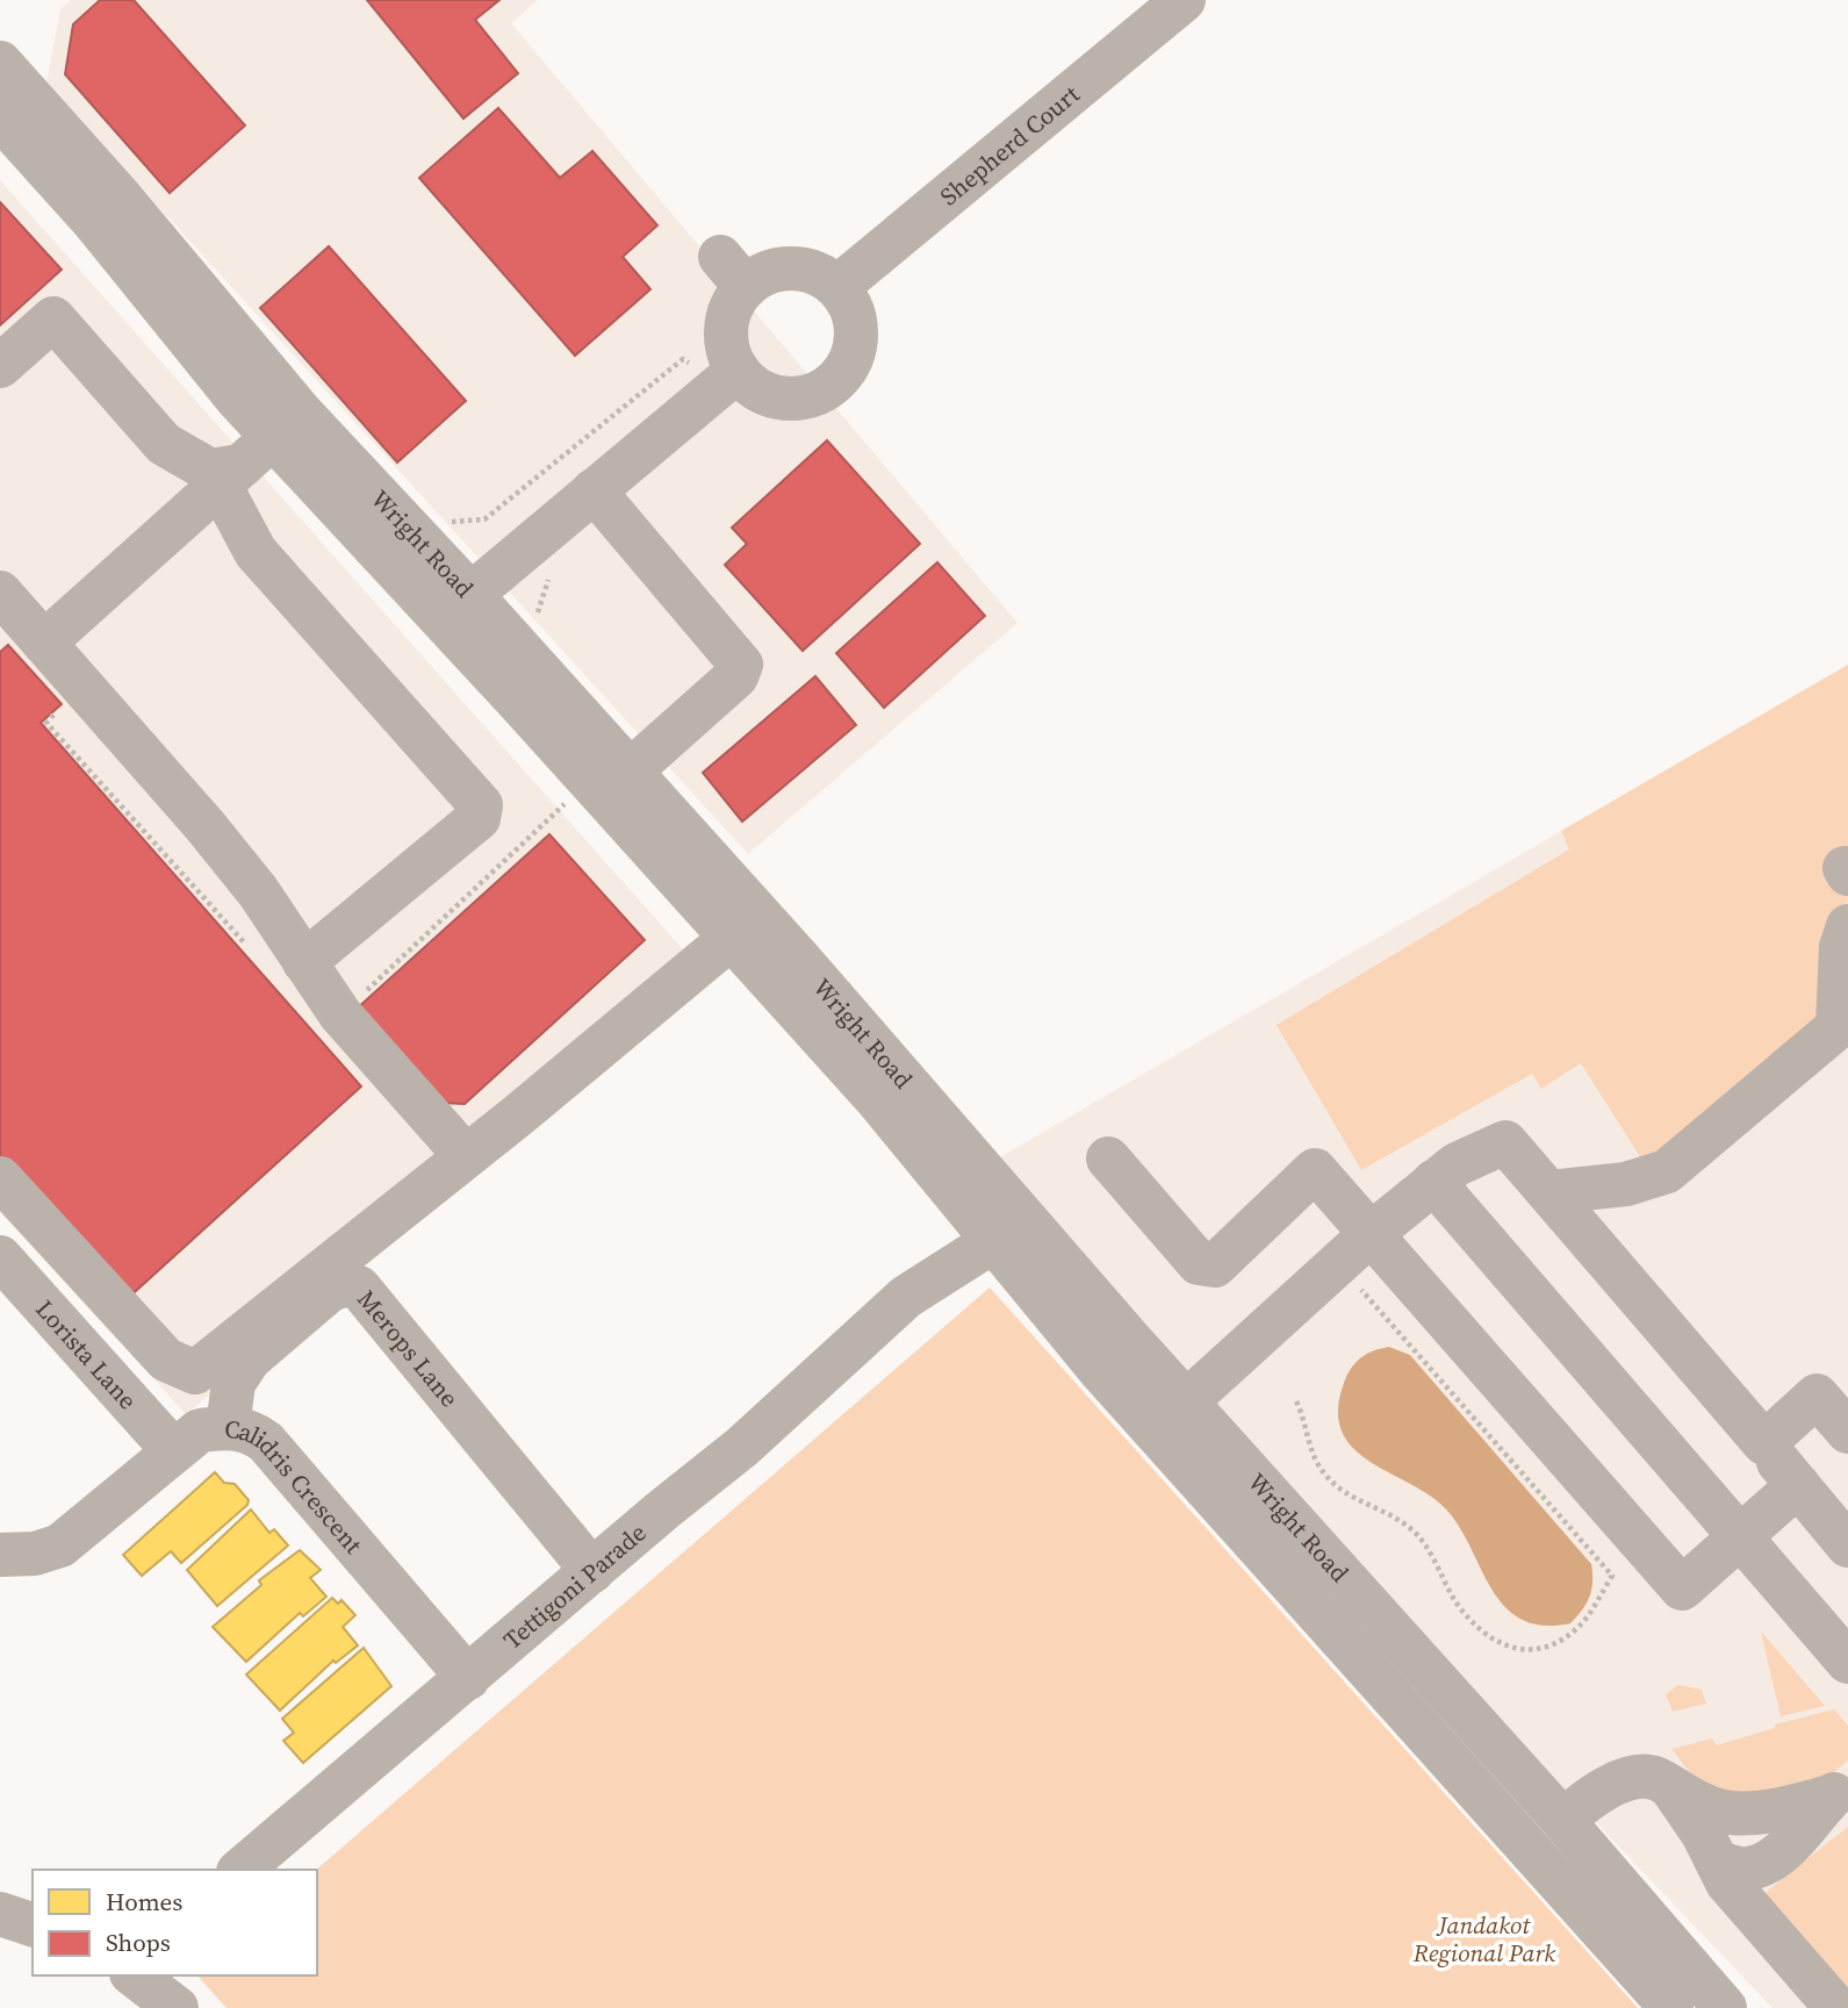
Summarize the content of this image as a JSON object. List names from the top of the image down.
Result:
{
  "streets": {
    "street": [
      "Shepherd Court",
      "Wright Road",
      "Merops Lane",
      "Lorista Lane",
      "Calidris Crescent",
      "Tettigoni Parade"
    ]
  },
  "crossings": [
    ["Wright Road", "Tettigoni Parade"],
    ["Merops Lane", "Calidris Crescent"],
    ["Merops Lane", "Tettigoni Parade"],
    ["Lorista Lane", "Calidris Crescent"],
    ["Calidris Crescent", "Tettigoni Parade"]
  ],
  "parks": ["Jandakot Regional Park"],
  "legend": ["Homes", "Shops"]
}
